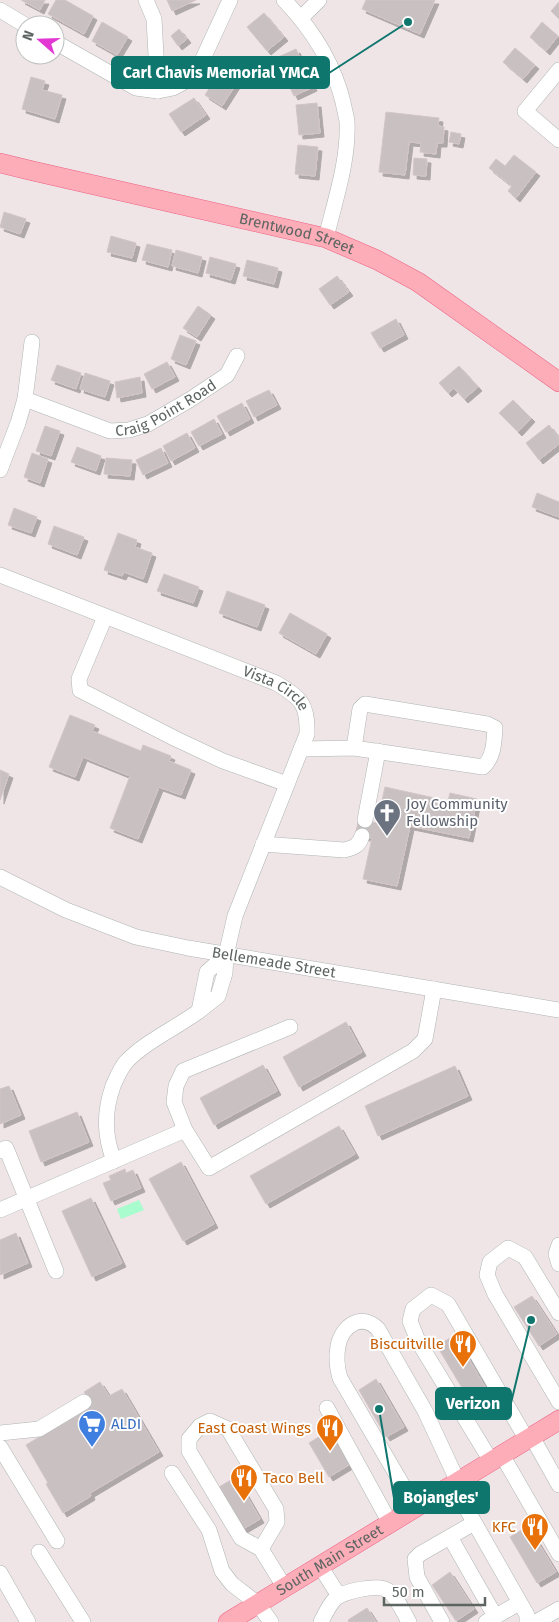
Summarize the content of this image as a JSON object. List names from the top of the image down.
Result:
{
  "streets": {
    "main road": ["Brentwood Street", "South Main Street"],
    "street": ["Craig Point Road", "Vista Circle", "Bellemeade Street"]
  },
  "crossings": [
    ["Vista Circle", "Bellemeade Street"]
  ],
  "places": {
    "other": ["Carl Chavis Memorial YMCA", "Verizon", "Bojangles'"],
    "church": ["Joy Community Fellowship"],
    "restaurant": [
      "Biscuitville",
      "East Coast Wings",
      "Taco Bell",
      "KFC"
    ],
    "supermarket": ["ALDI"]
  },
  "scale_bar": "50 m",
  "north": "left"
}
